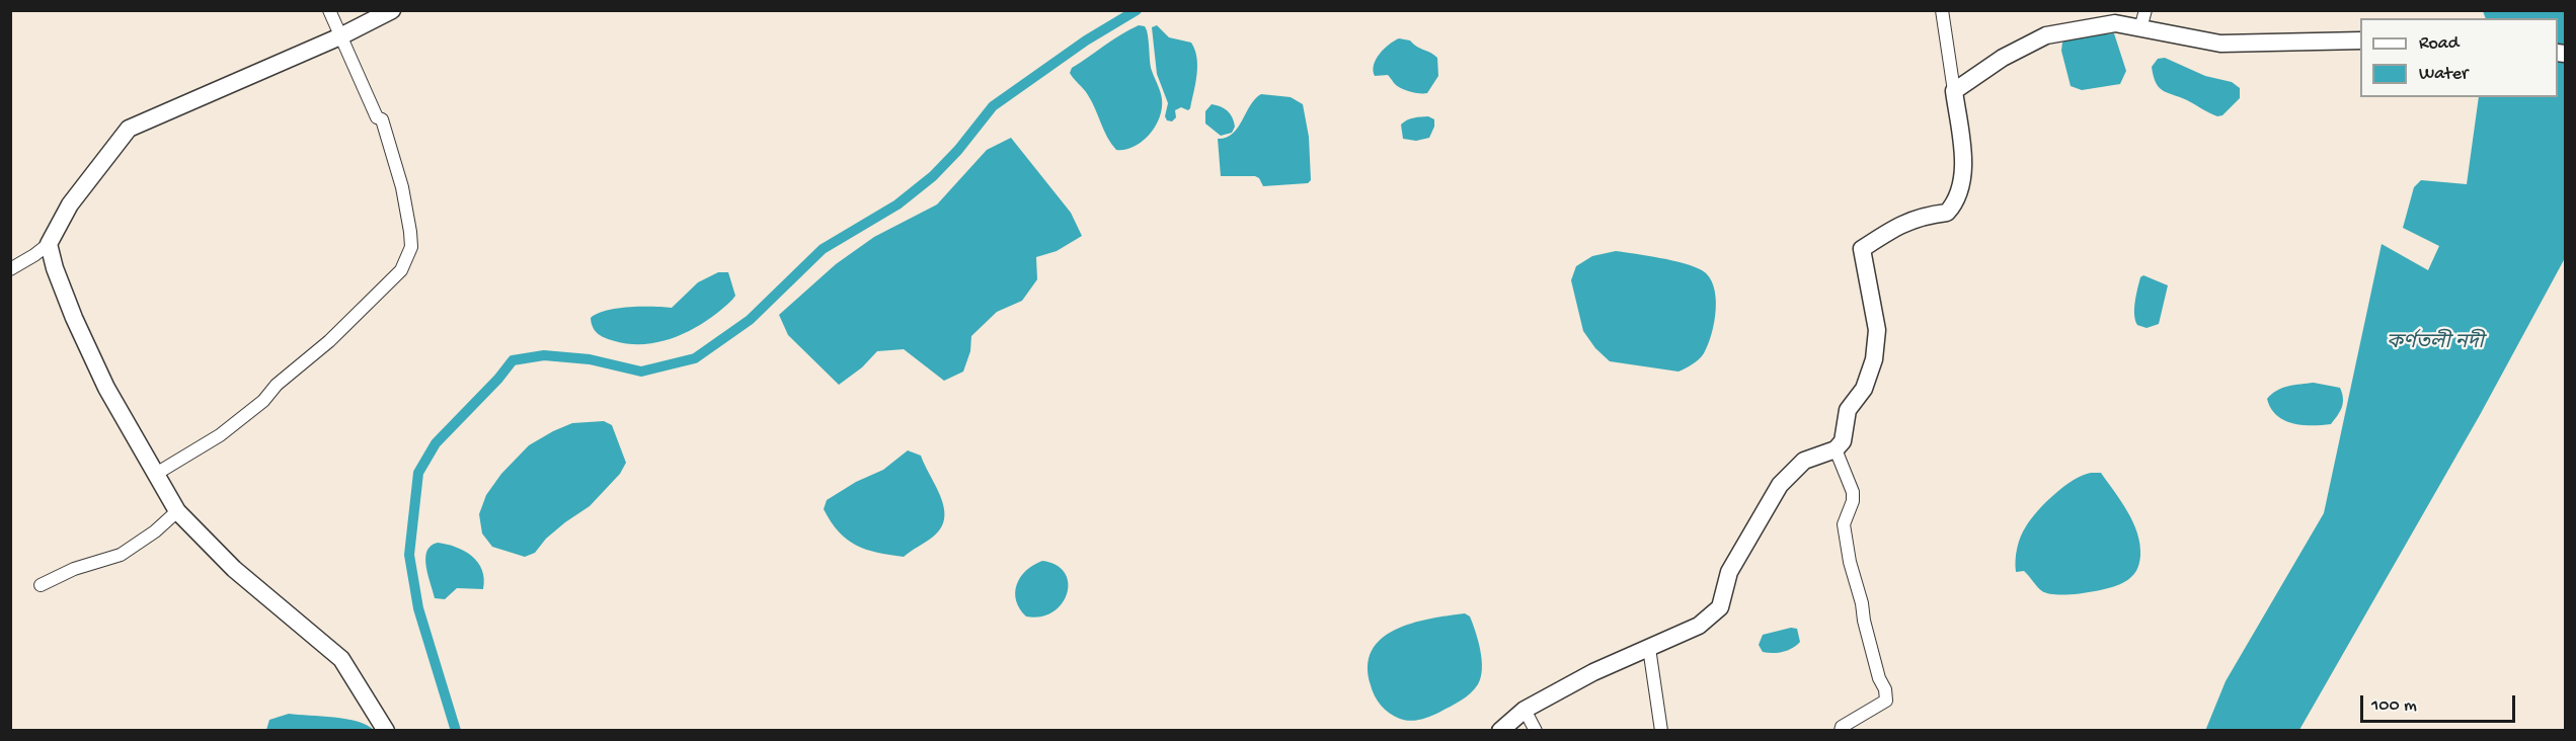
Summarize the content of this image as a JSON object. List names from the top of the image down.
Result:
{
  "water": ["কর্ণতলী নদী"],
  "legend": ["Road", "Water"],
  "scale_bar": "100 m"
}
